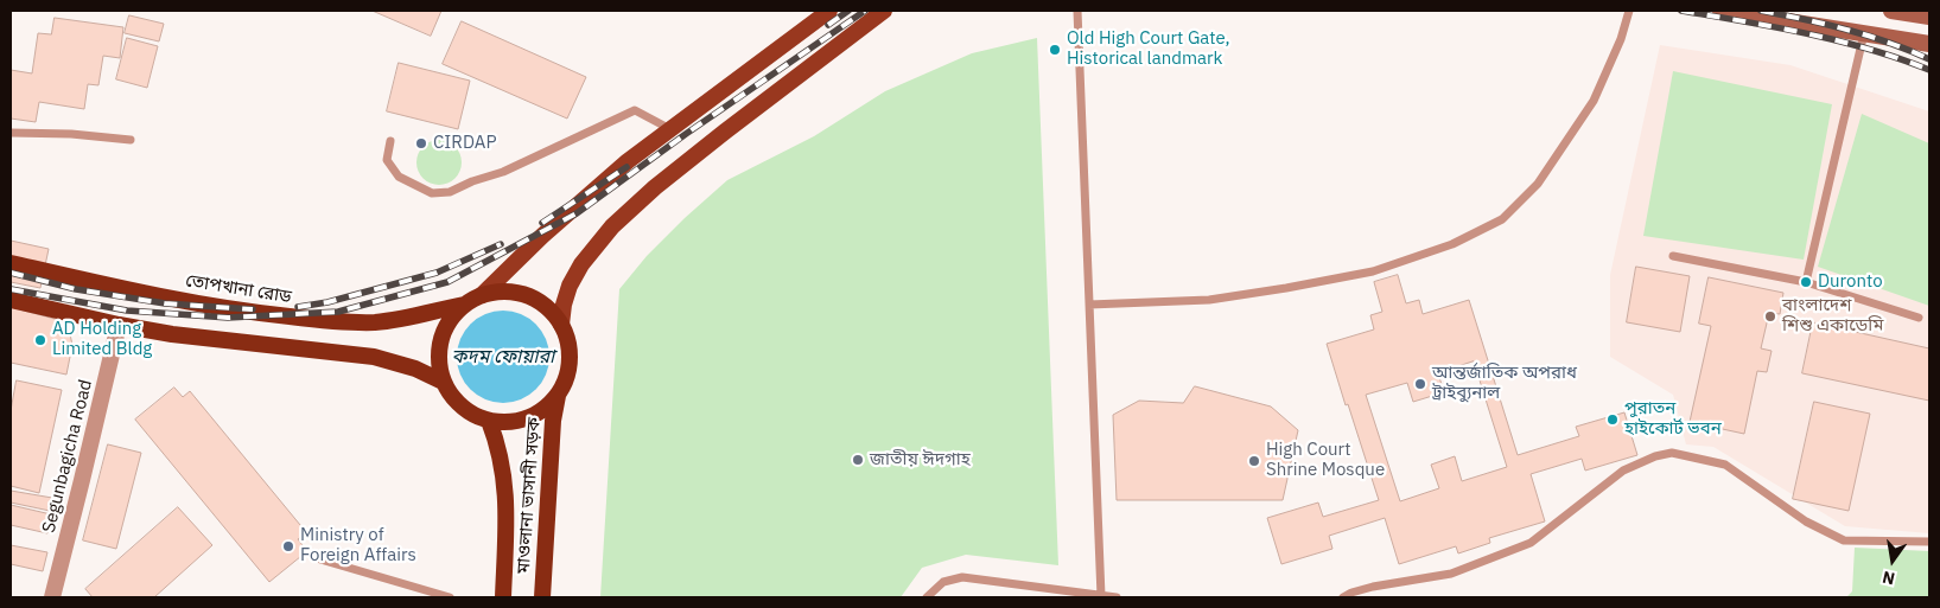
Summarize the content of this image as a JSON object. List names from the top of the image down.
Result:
{
  "streets": {
    "highway": ["তোপখানা রোড", "মাওলানা ভাসানী সড়ক"],
    "street": ["Segunbagicha Road"]
  },
  "crossings": [
    ["তোপখানা রোড", "মাওলানা ভাসানী সড়ক"]
  ],
  "water": ["কদম ফোয়ারা"],
  "places": [
    "Old High Court Gate, Historical landmark",
    "CIRDAP",
    "Duronto",
    "বাংলাদেশ শিশু একাডেমি",
    "AD Holding Limited Bldg",
    "আন্তর্জাতিক অপরাধ ট্রাইব্যুনাল",
    "পুরাতন হাইকোর্ট ভবন",
    "জাতীয় ঈদগাহ",
    "High Court Shrine Mosque",
    "Ministry of Foreign Affairs"
  ],
  "north": "bottom"
}
